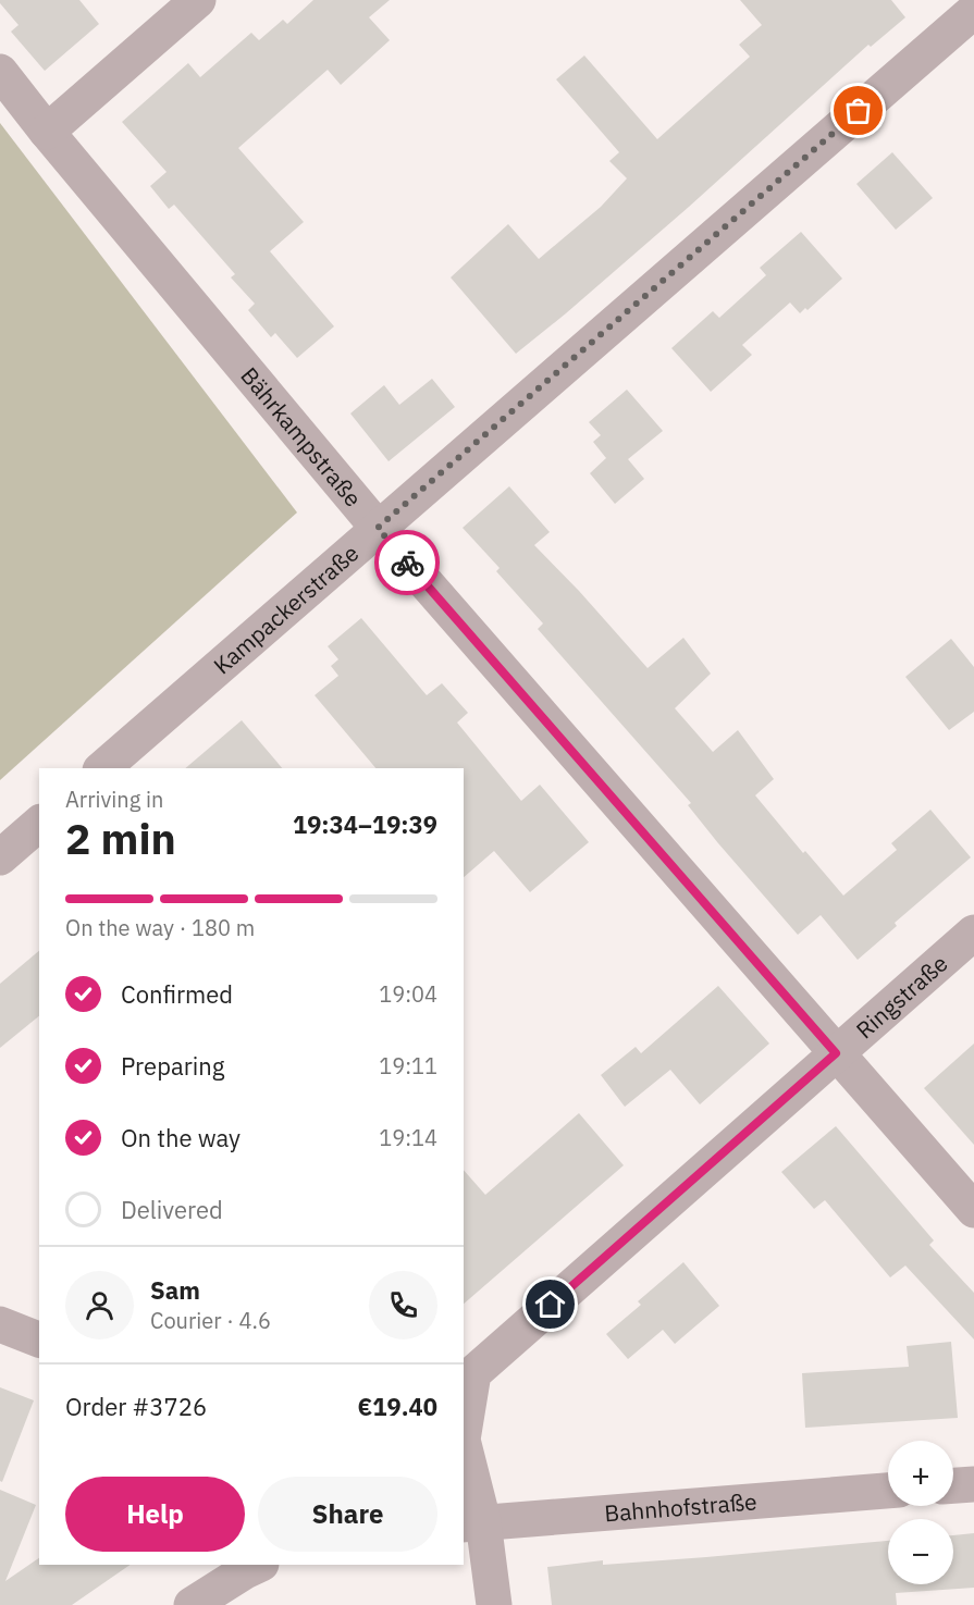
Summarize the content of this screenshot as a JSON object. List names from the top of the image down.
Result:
{
  "streets": {
    "street": [
      "Bährkampstraße",
      "Kampackerstraße",
      "Ringstraße",
      "Bahnhofstraße"
    ]
  },
  "crossings": [
    ["Bährkampstraße", "Kampackerstraße"],
    ["Bährkampstraße", "Ringstraße"],
    ["Ringstraße", "Bahnhofstraße"]
  ],
  "page": {
    "heading": ["2 min", "Arriving in", "19:34–19:39"],
    "panel": [
      "Sam",
      "Courier · 4.6",
      "Order #3726",
      "€19.40"
    ],
    "bar": "On the way · 180 m",
    "list": [
      ["Confirmed", "19:04"],
      ["Preparing", "19:11"],
      ["On the way", "19:14"],
      "Delivered"
    ],
    "map_buttons": ["+", "−"],
    "buttons": ["Help", "Share"]
  }
}
